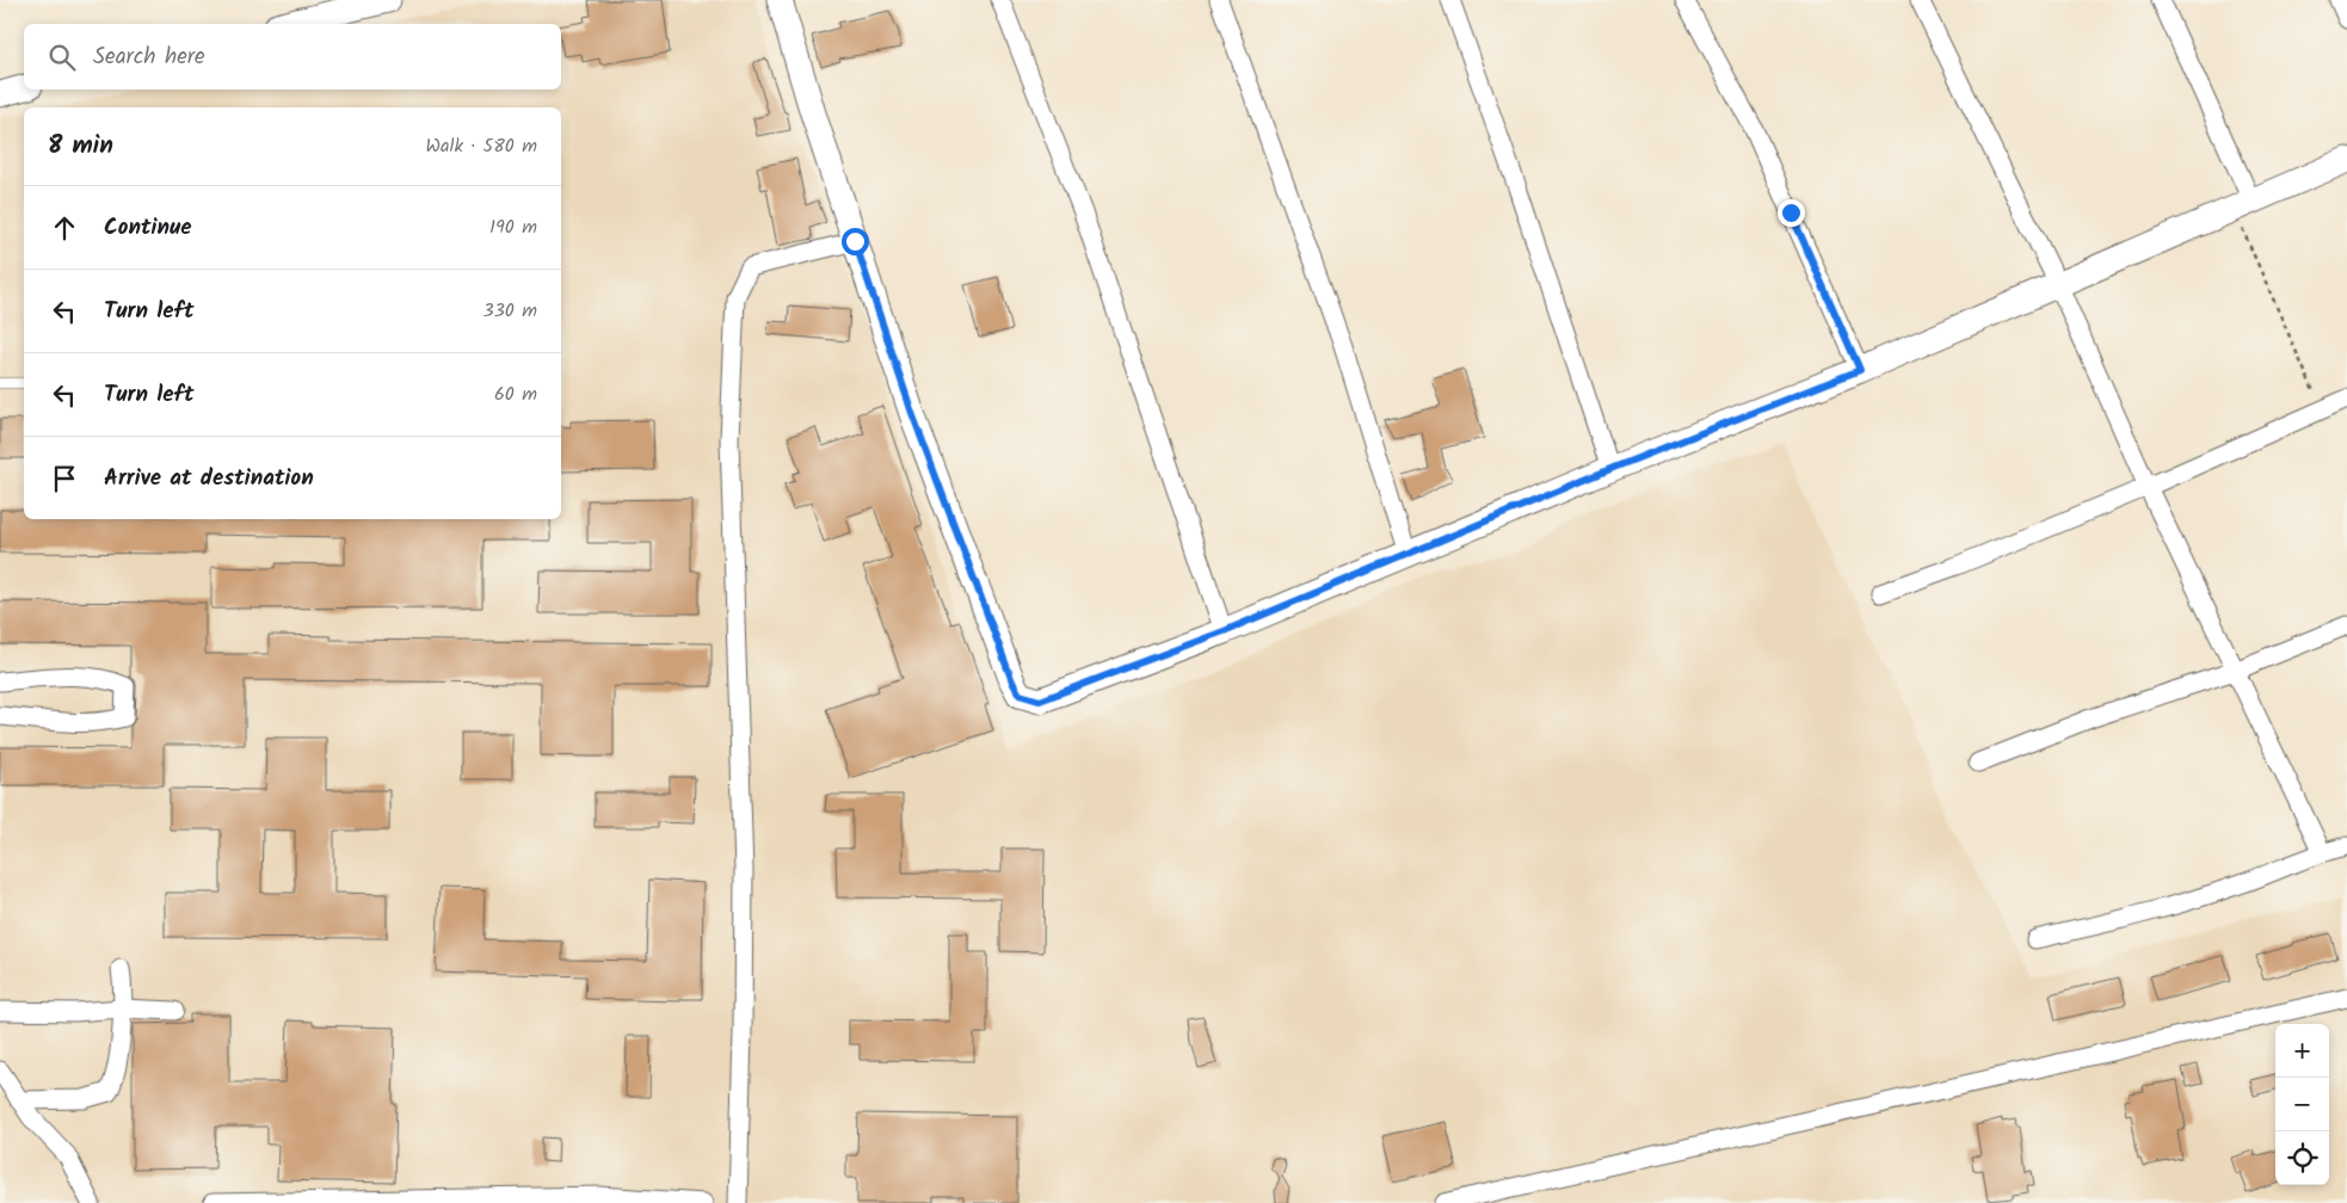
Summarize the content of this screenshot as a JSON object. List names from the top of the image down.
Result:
{
  "page": {
    "search": "Search here",
    "heading": ["8 min", "Walk · 580 m"],
    "list": [
      ["Continue", "190 m"],
      ["Turn left", "330 m"],
      ["Turn left", "60 m"],
      "Arrive at destination"
    ],
    "map_buttons": ["+", "−"]
  }
}
